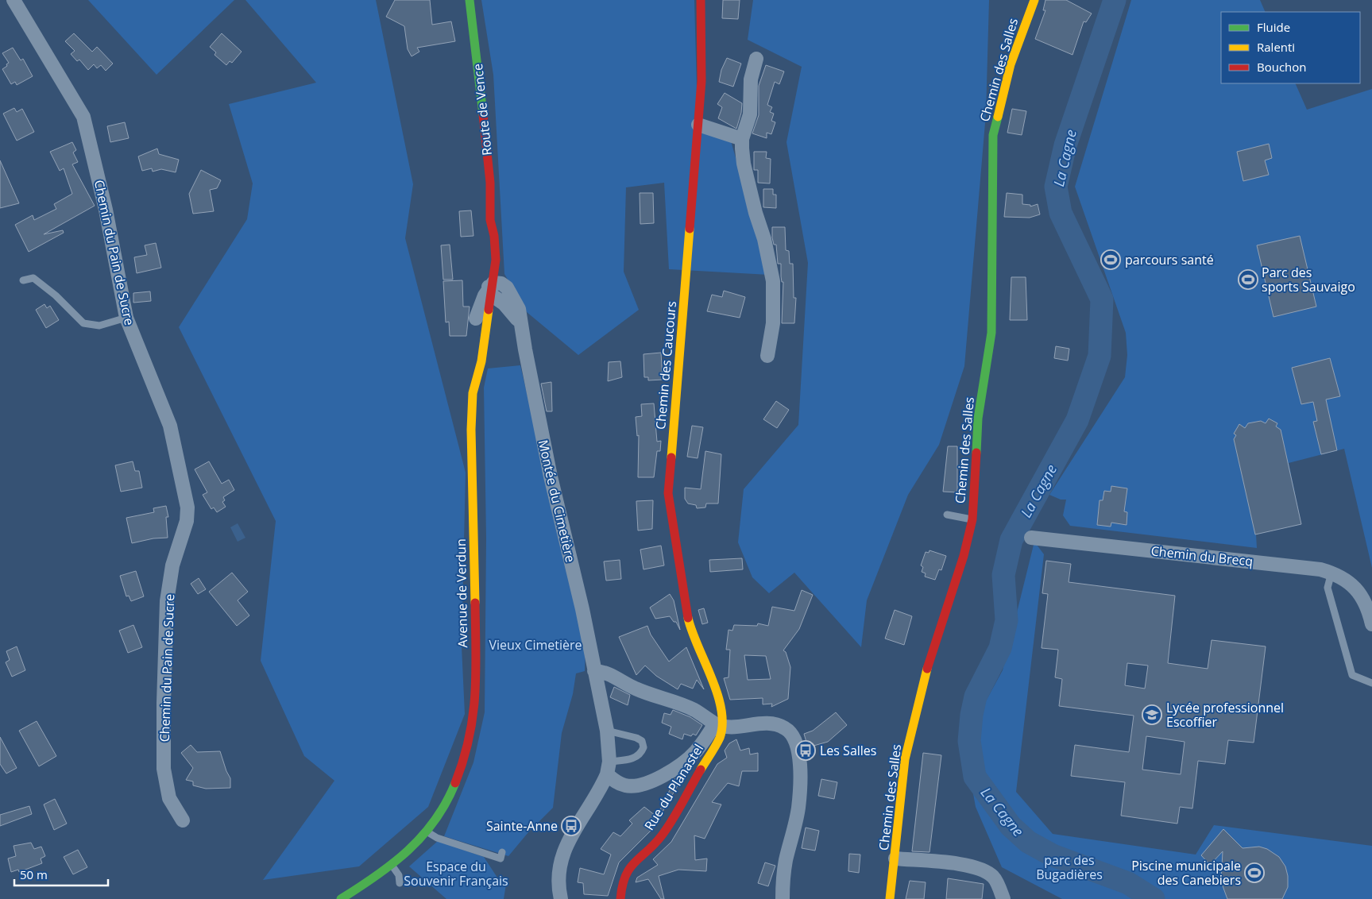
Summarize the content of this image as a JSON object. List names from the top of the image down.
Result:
{
  "streets": {
    "street": [
      "Chemin des Salles",
      "Route de Vence",
      "Chemin du Pain de Sucre",
      "Chemin des Caucours",
      "Montée du Cimetière",
      "Chemin du Brecq",
      "Avenue de Verdun",
      "Rue du Planastel"
    ]
  },
  "crossings": [
    ["Route de Vence", "Montée du Cimetière"],
    ["Route de Vence", "Avenue de Verdun"],
    ["Chemin des Caucours", "Rue du Planastel"],
    ["Montée du Cimetière", "Avenue de Verdun"]
  ],
  "water": ["La Cagne"],
  "parks": ["Vieux Cimetière", "parc des Bugadières", "Espace du Souvenir Français"],
  "places": {
    "sports": ["parcours santé", "Parc des sports Sauvaigo", "Piscine municipale des Canebiers"],
    "school or university": ["Lycée professionnel Escoffier"],
    "bus stop": ["Les Salles", "Sainte-Anne"]
  },
  "legend": ["Fluide", "Ralenti", "Bouchon"],
  "scale_bar": "50 m"
}
